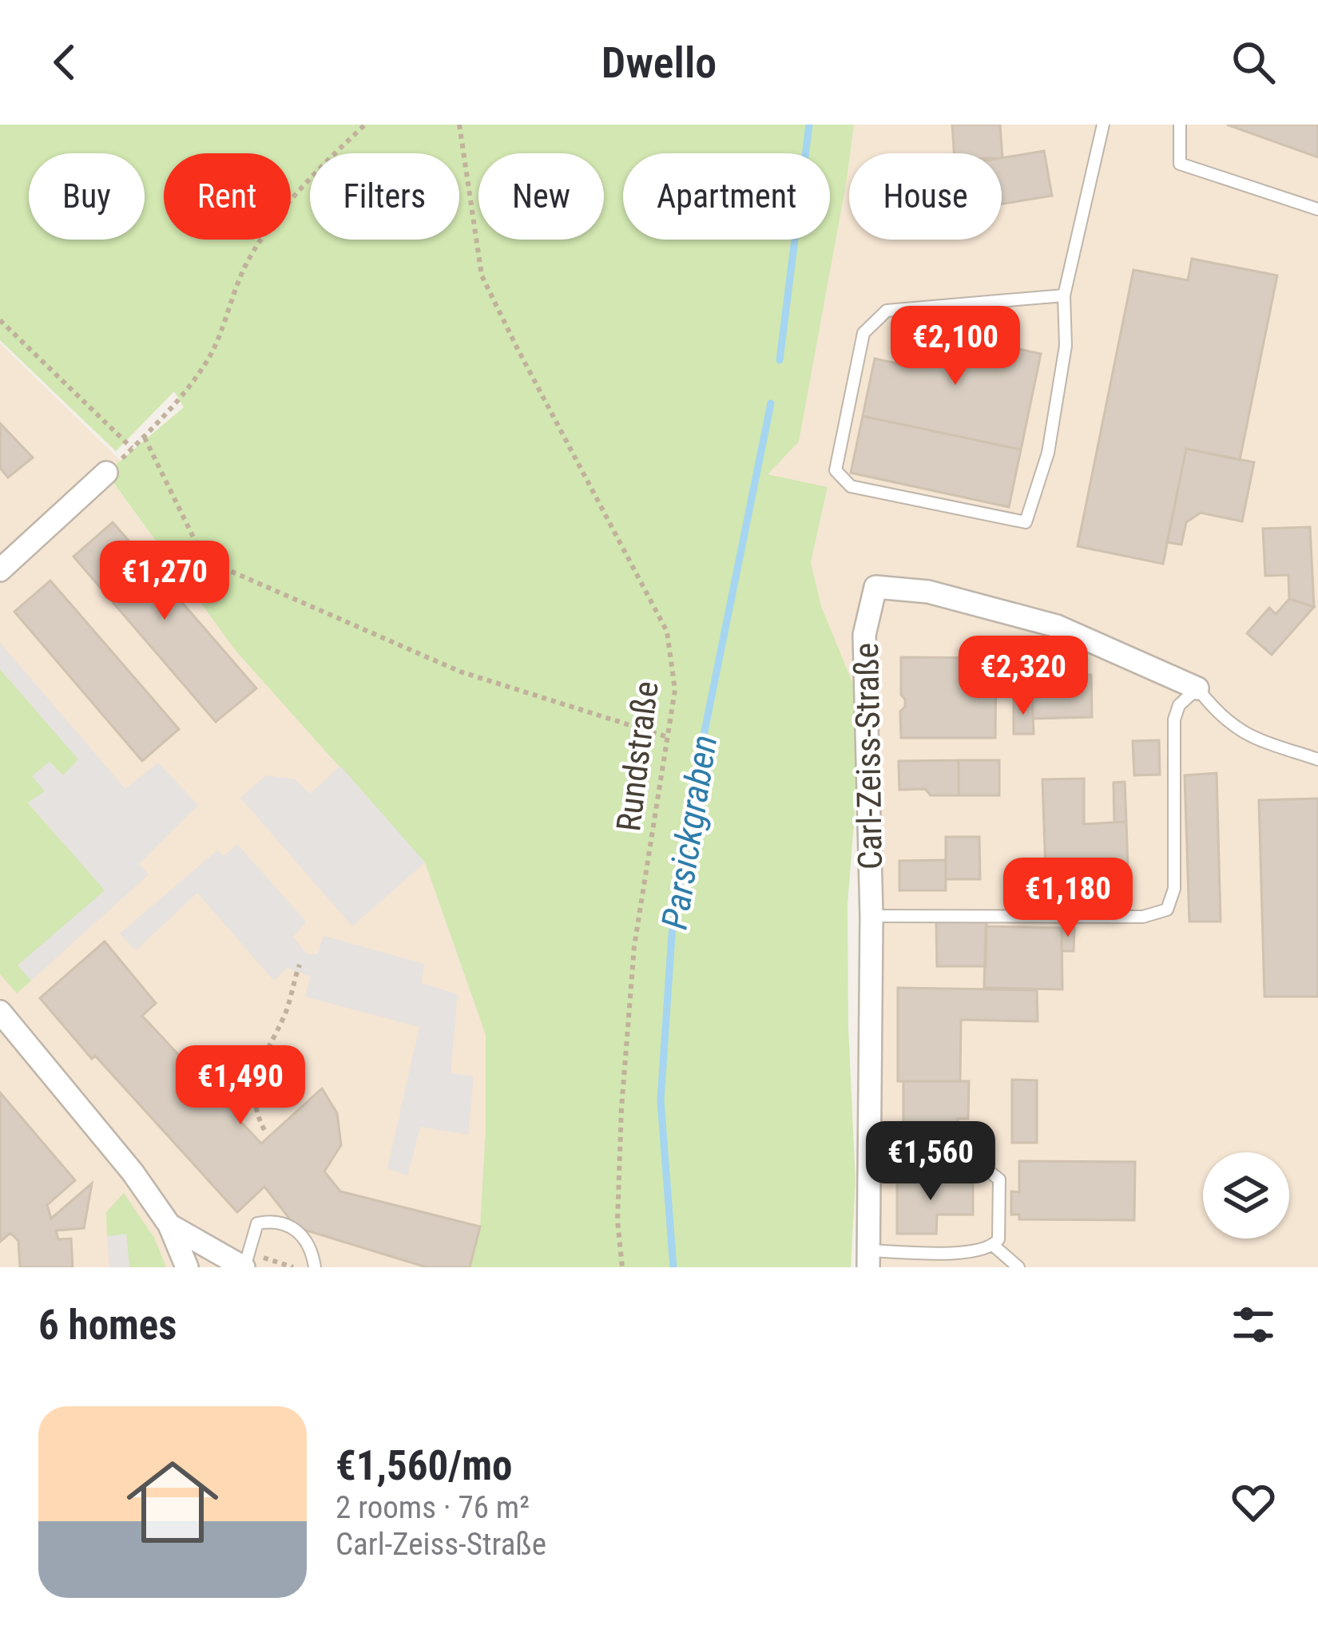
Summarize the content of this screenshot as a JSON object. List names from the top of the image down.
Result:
{
  "streets": {
    "street": ["Carl-Zeiss-Straße"],
    "path": ["Rundstraße"]
  },
  "water": ["Parsickgraben"],
  "page": {
    "header": "Dwello",
    "chip": [
      "Buy",
      "Rent",
      "Filters",
      "New",
      "Apartment",
      "House"
    ],
    "price": [
      "€2,100",
      "€1,270",
      "€2,320",
      "€1,180",
      "€1,490",
      "€1,560"
    ],
    "heading": "6 homes",
    "list": [
      {
        "name": "€1,560/mo",
        "note": "2 rooms · 76 m² · Carl-Zeiss-Straße"
      }
    ]
  }
}
